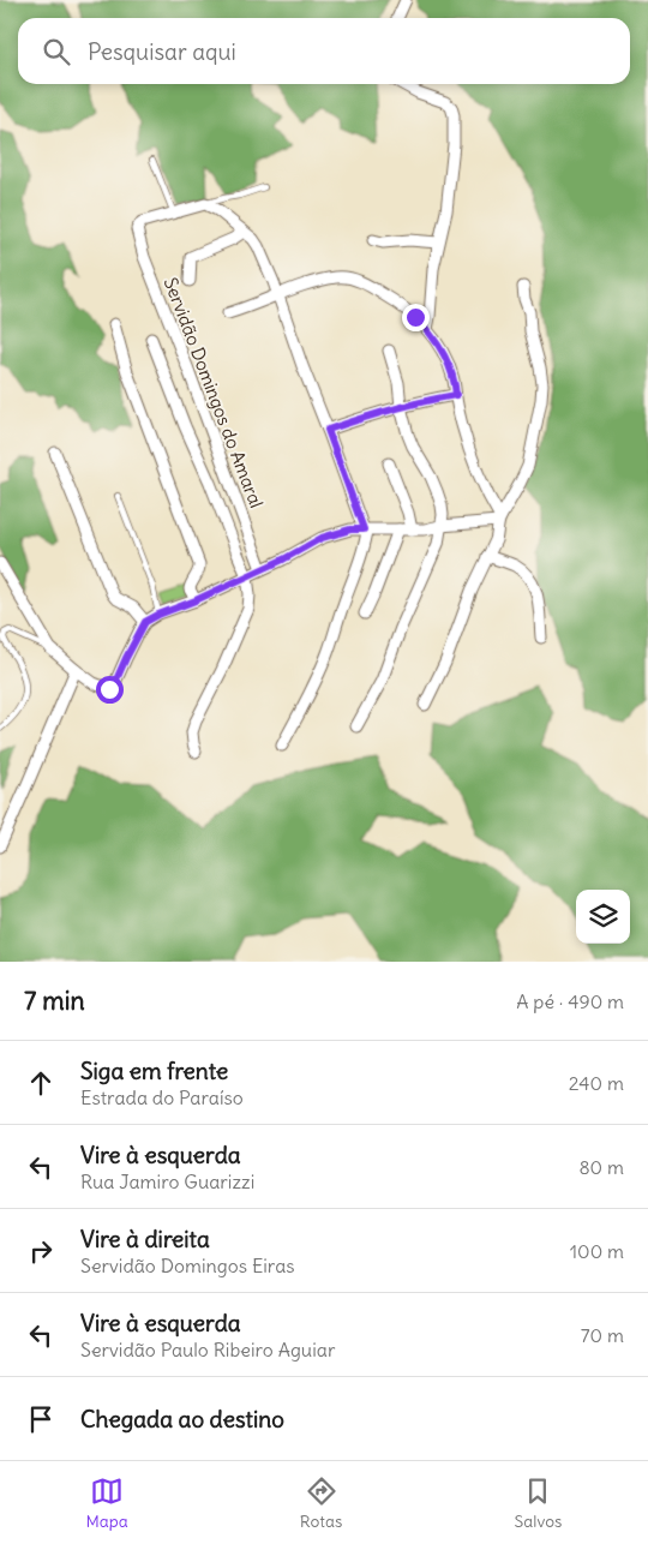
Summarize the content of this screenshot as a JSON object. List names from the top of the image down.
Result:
{
  "streets": {
    "street": ["Servidão Domingos do Amaral"]
  },
  "page": {
    "search": "Pesquisar aqui",
    "heading": ["7 min", "A pé · 490 m"],
    "list": [
      ["Siga em frente", "Estrada do Paraíso", "240 m"],
      ["Vire à esquerda", "Rua Jamiro Guarizzi", "80 m"],
      ["Vire à direita", "Servidão Domingos Eiras", "100 m"],
      ["Vire à esquerda", "Servidão Paulo Ribeiro Aguiar", "70 m"],
      "Chegada ao destino"
    ],
    "nav": ["Mapa", "Rotas", "Salvos"]
  }
}
